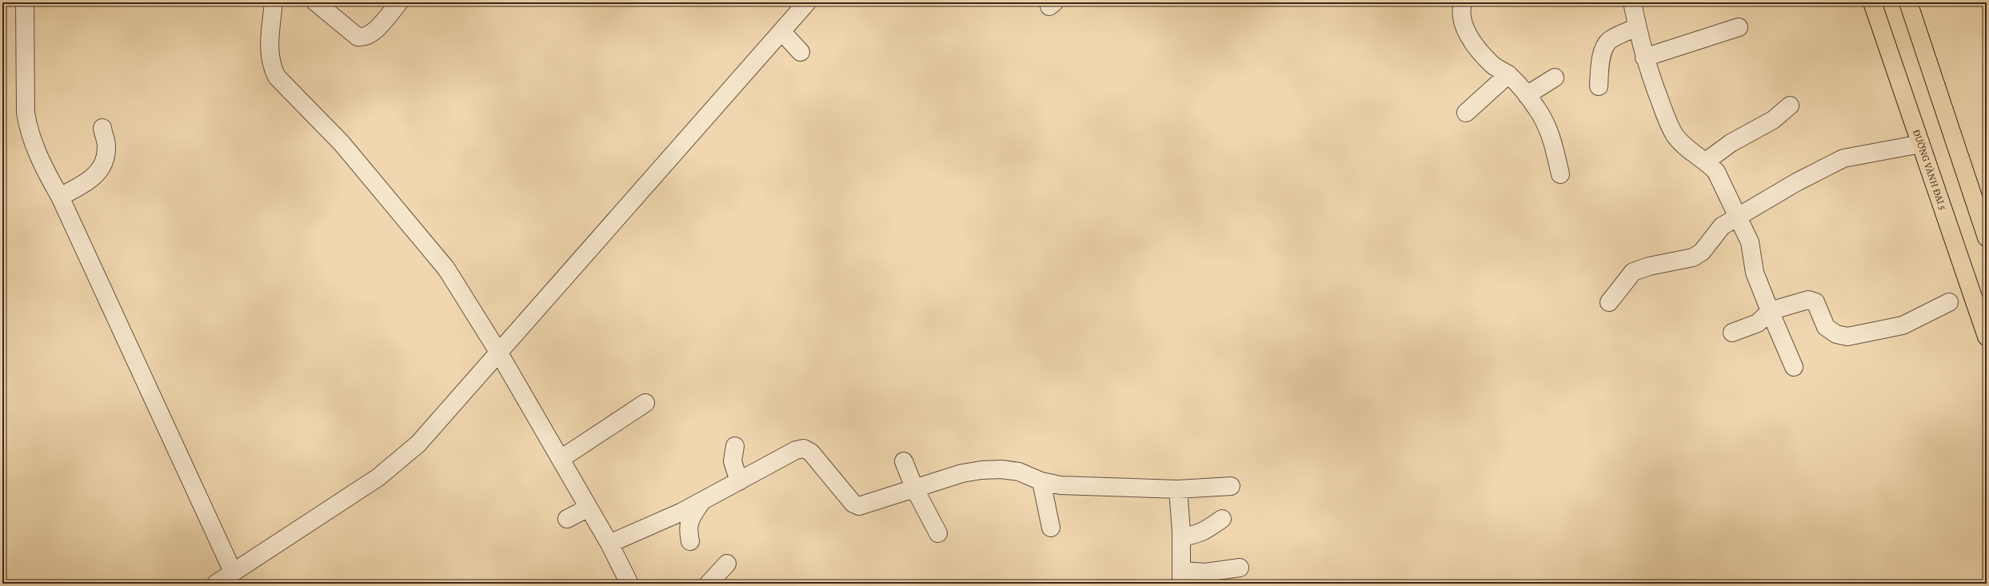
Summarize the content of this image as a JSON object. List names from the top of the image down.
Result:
{
  "streets": {
    "main road": ["ĐƯỜNG VÀNH ĐAI 5"]
  }
}
